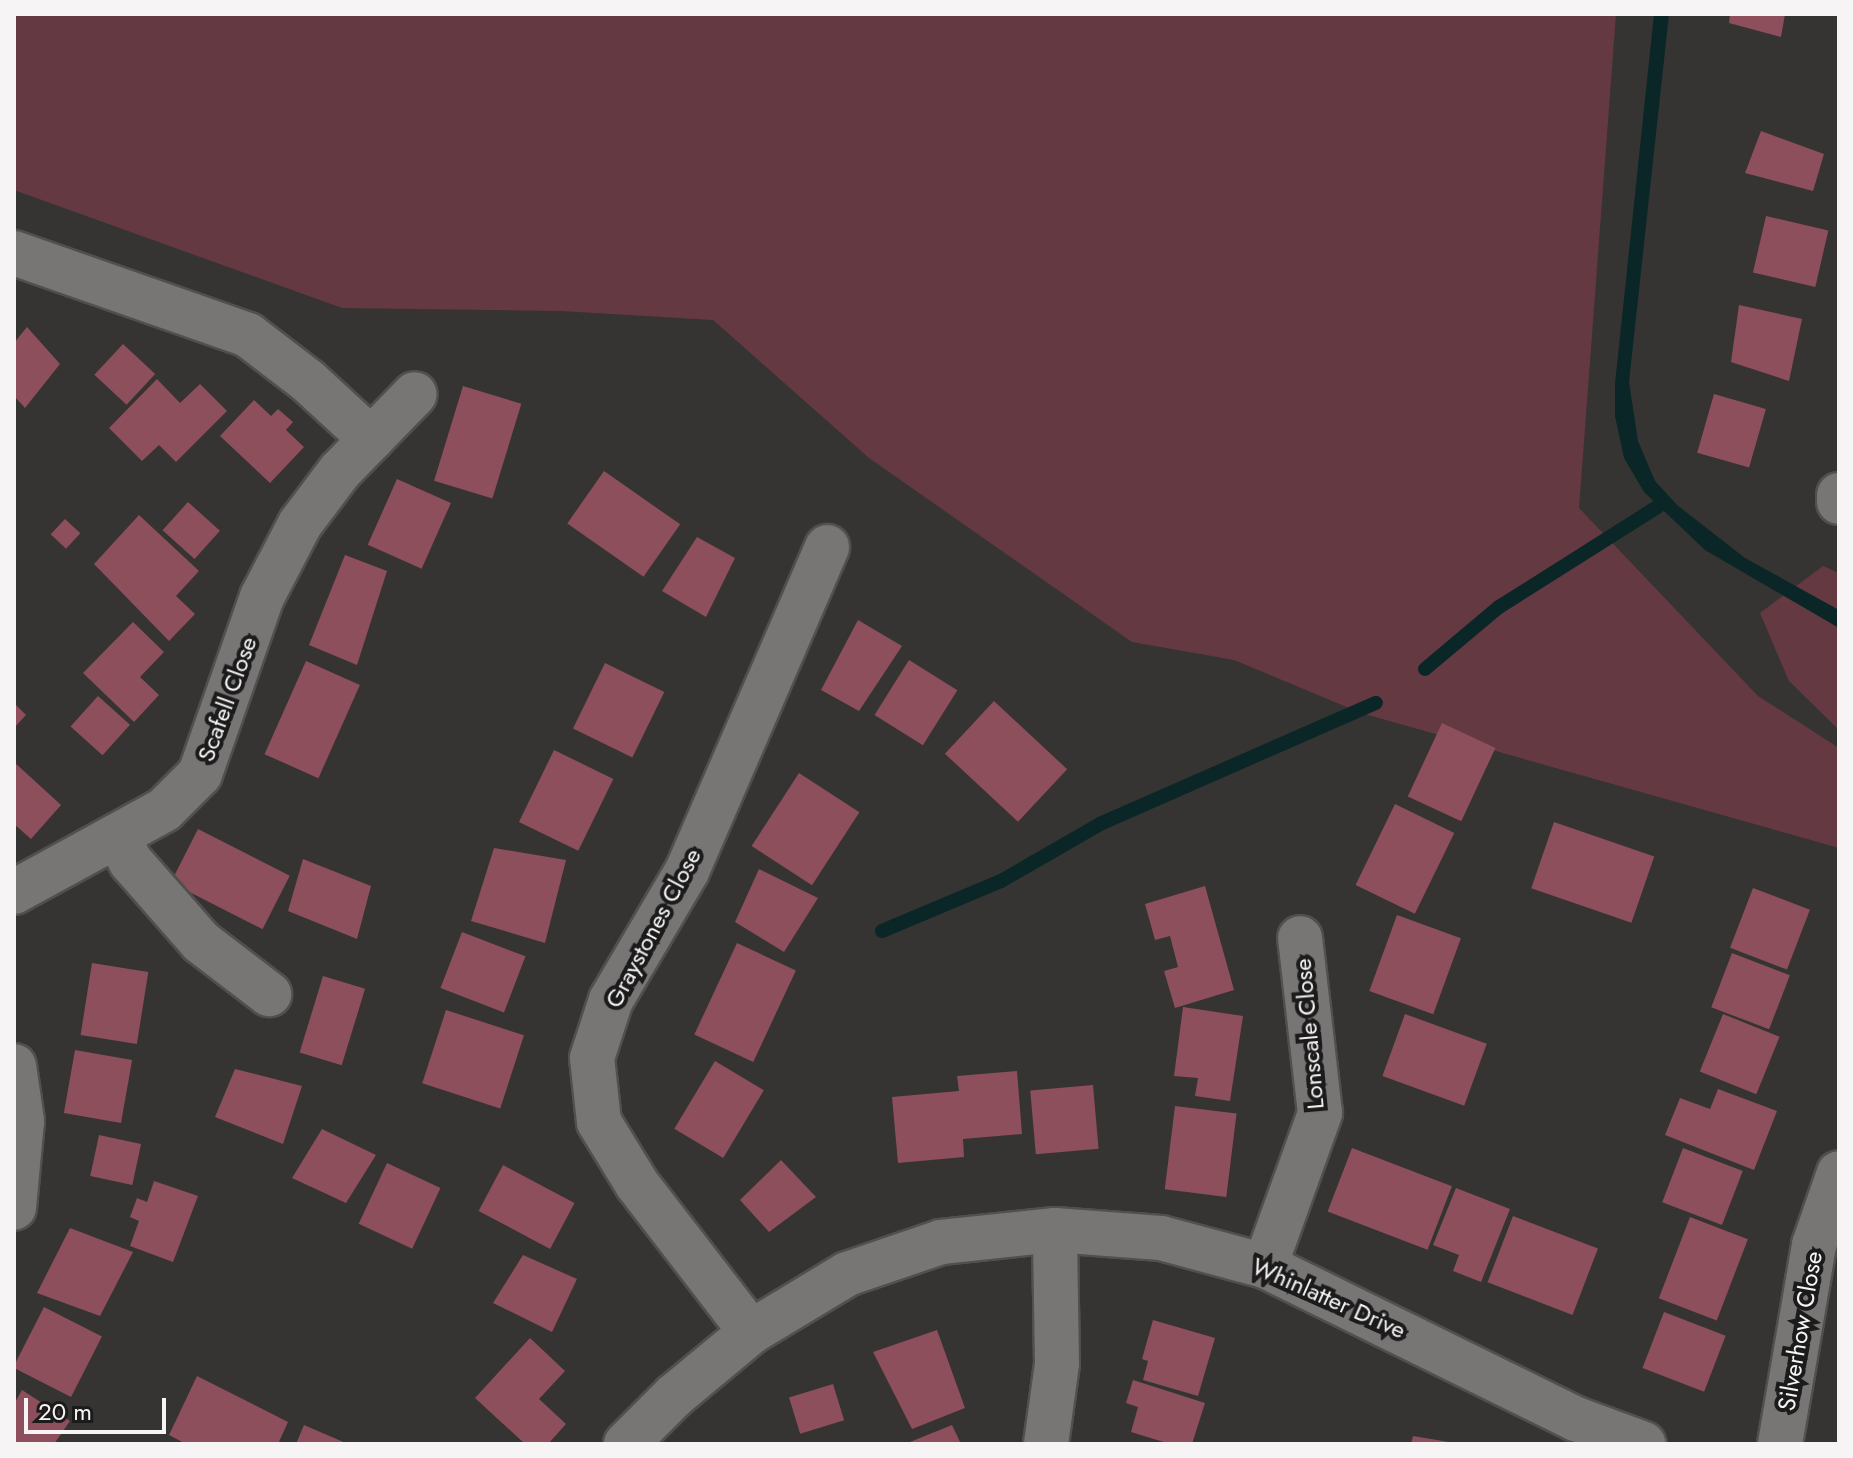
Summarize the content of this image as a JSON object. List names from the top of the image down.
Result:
{
  "streets": {
    "street": [
      "Scafell Close",
      "Graystones Close",
      "Lonscale Close",
      "Whinlatter Drive",
      "Silverhow Close"
    ]
  },
  "crossings": [
    ["Graystones Close", "Whinlatter Drive"],
    ["Lonscale Close", "Whinlatter Drive"]
  ],
  "scale_bar": "20 m"
}
